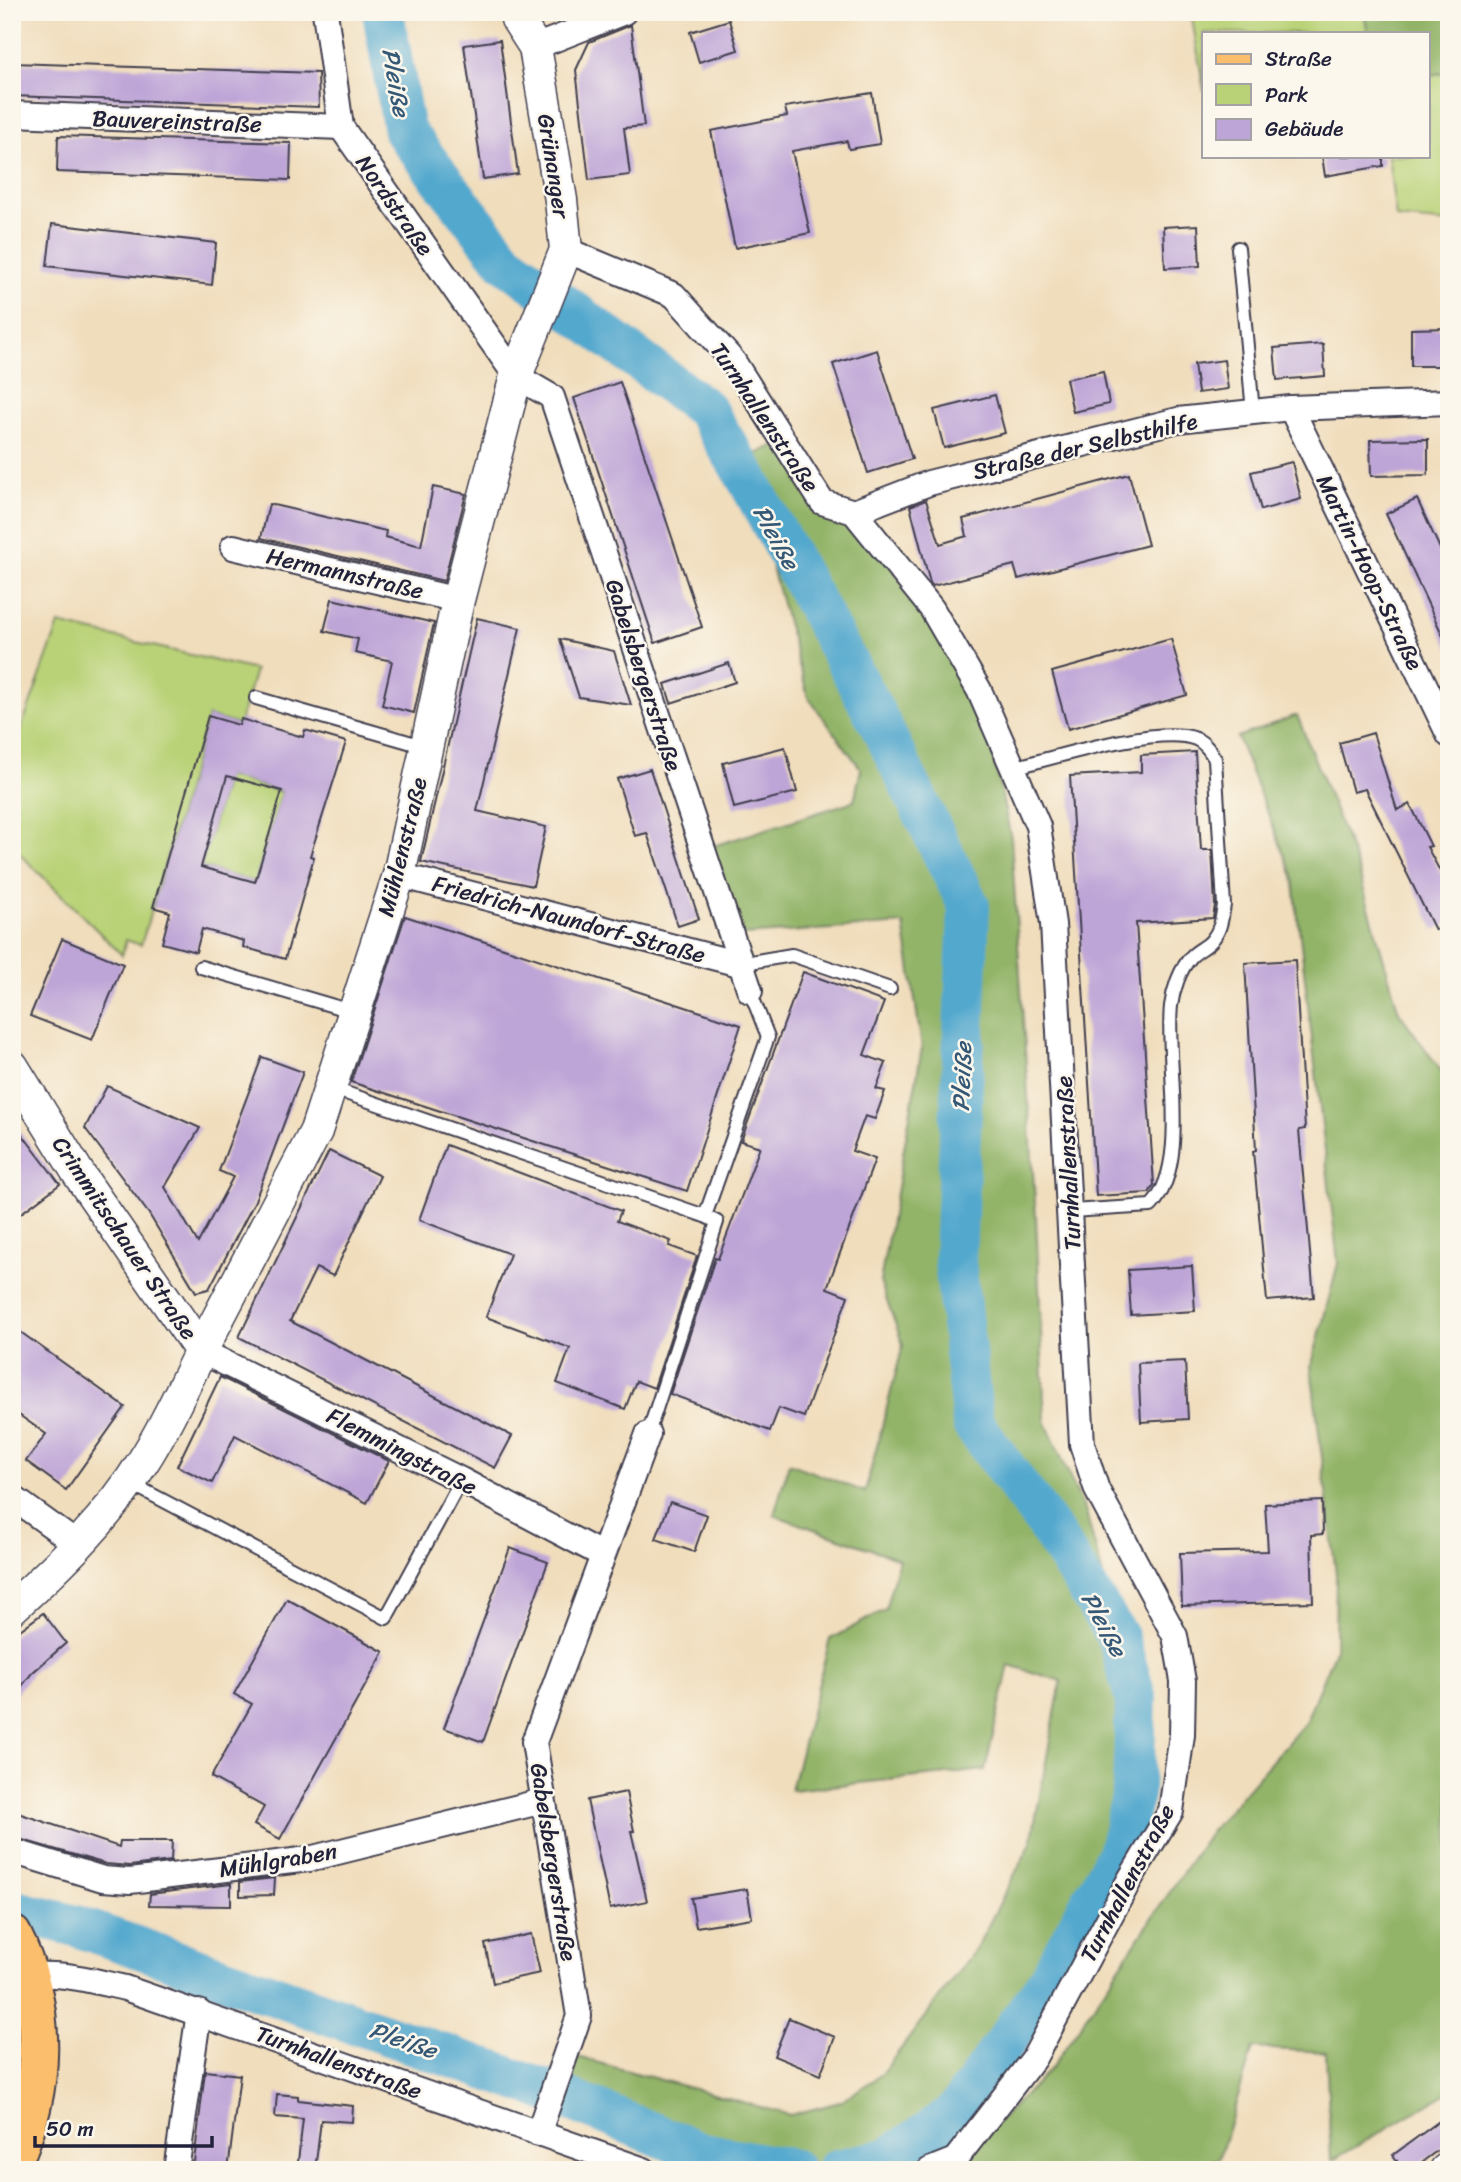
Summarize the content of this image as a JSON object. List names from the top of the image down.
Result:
{
  "streets": {
    "street": [
      "Bauvereinstraße",
      "Grünanger",
      "Nordstraße",
      "Turnhallenstraße",
      "Straße der Selbsthilfe",
      "Martin-Hoop-Straße",
      "Hermannstraße",
      "Gabelsbergerstraße",
      "Mühlenstraße",
      "Friedrich-Naundorf-Straße",
      "Crimmitschauer Straße",
      "Flemmingstraße",
      "Mühlgraben"
    ]
  },
  "crossings": [
    ["Bauvereinstraße", "Nordstraße"],
    ["Grünanger", "Turnhallenstraße"],
    ["Grünanger", "Mühlenstraße"],
    ["Nordstraße", "Gabelsbergerstraße"],
    ["Nordstraße", "Mühlenstraße"],
    ["Turnhallenstraße", "Straße der Selbsthilfe"],
    ["Turnhallenstraße", "Gabelsbergerstraße"],
    ["Straße der Selbsthilfe", "Martin-Hoop-Straße"],
    ["Hermannstraße", "Mühlenstraße"],
    ["Gabelsbergerstraße", "Mühlenstraße"],
    ["Gabelsbergerstraße", "Friedrich-Naundorf-Straße"],
    ["Gabelsbergerstraße", "Flemmingstraße"],
    ["Gabelsbergerstraße", "Mühlgraben"],
    ["Mühlenstraße", "Friedrich-Naundorf-Straße"],
    ["Mühlenstraße", "Crimmitschauer Straße"],
    ["Mühlenstraße", "Flemmingstraße"],
    ["Crimmitschauer Straße", "Flemmingstraße"]
  ],
  "water": ["Pleiße"],
  "legend": ["Straße", "Park", "Gebäude"],
  "scale_bar": "50 m"
}
